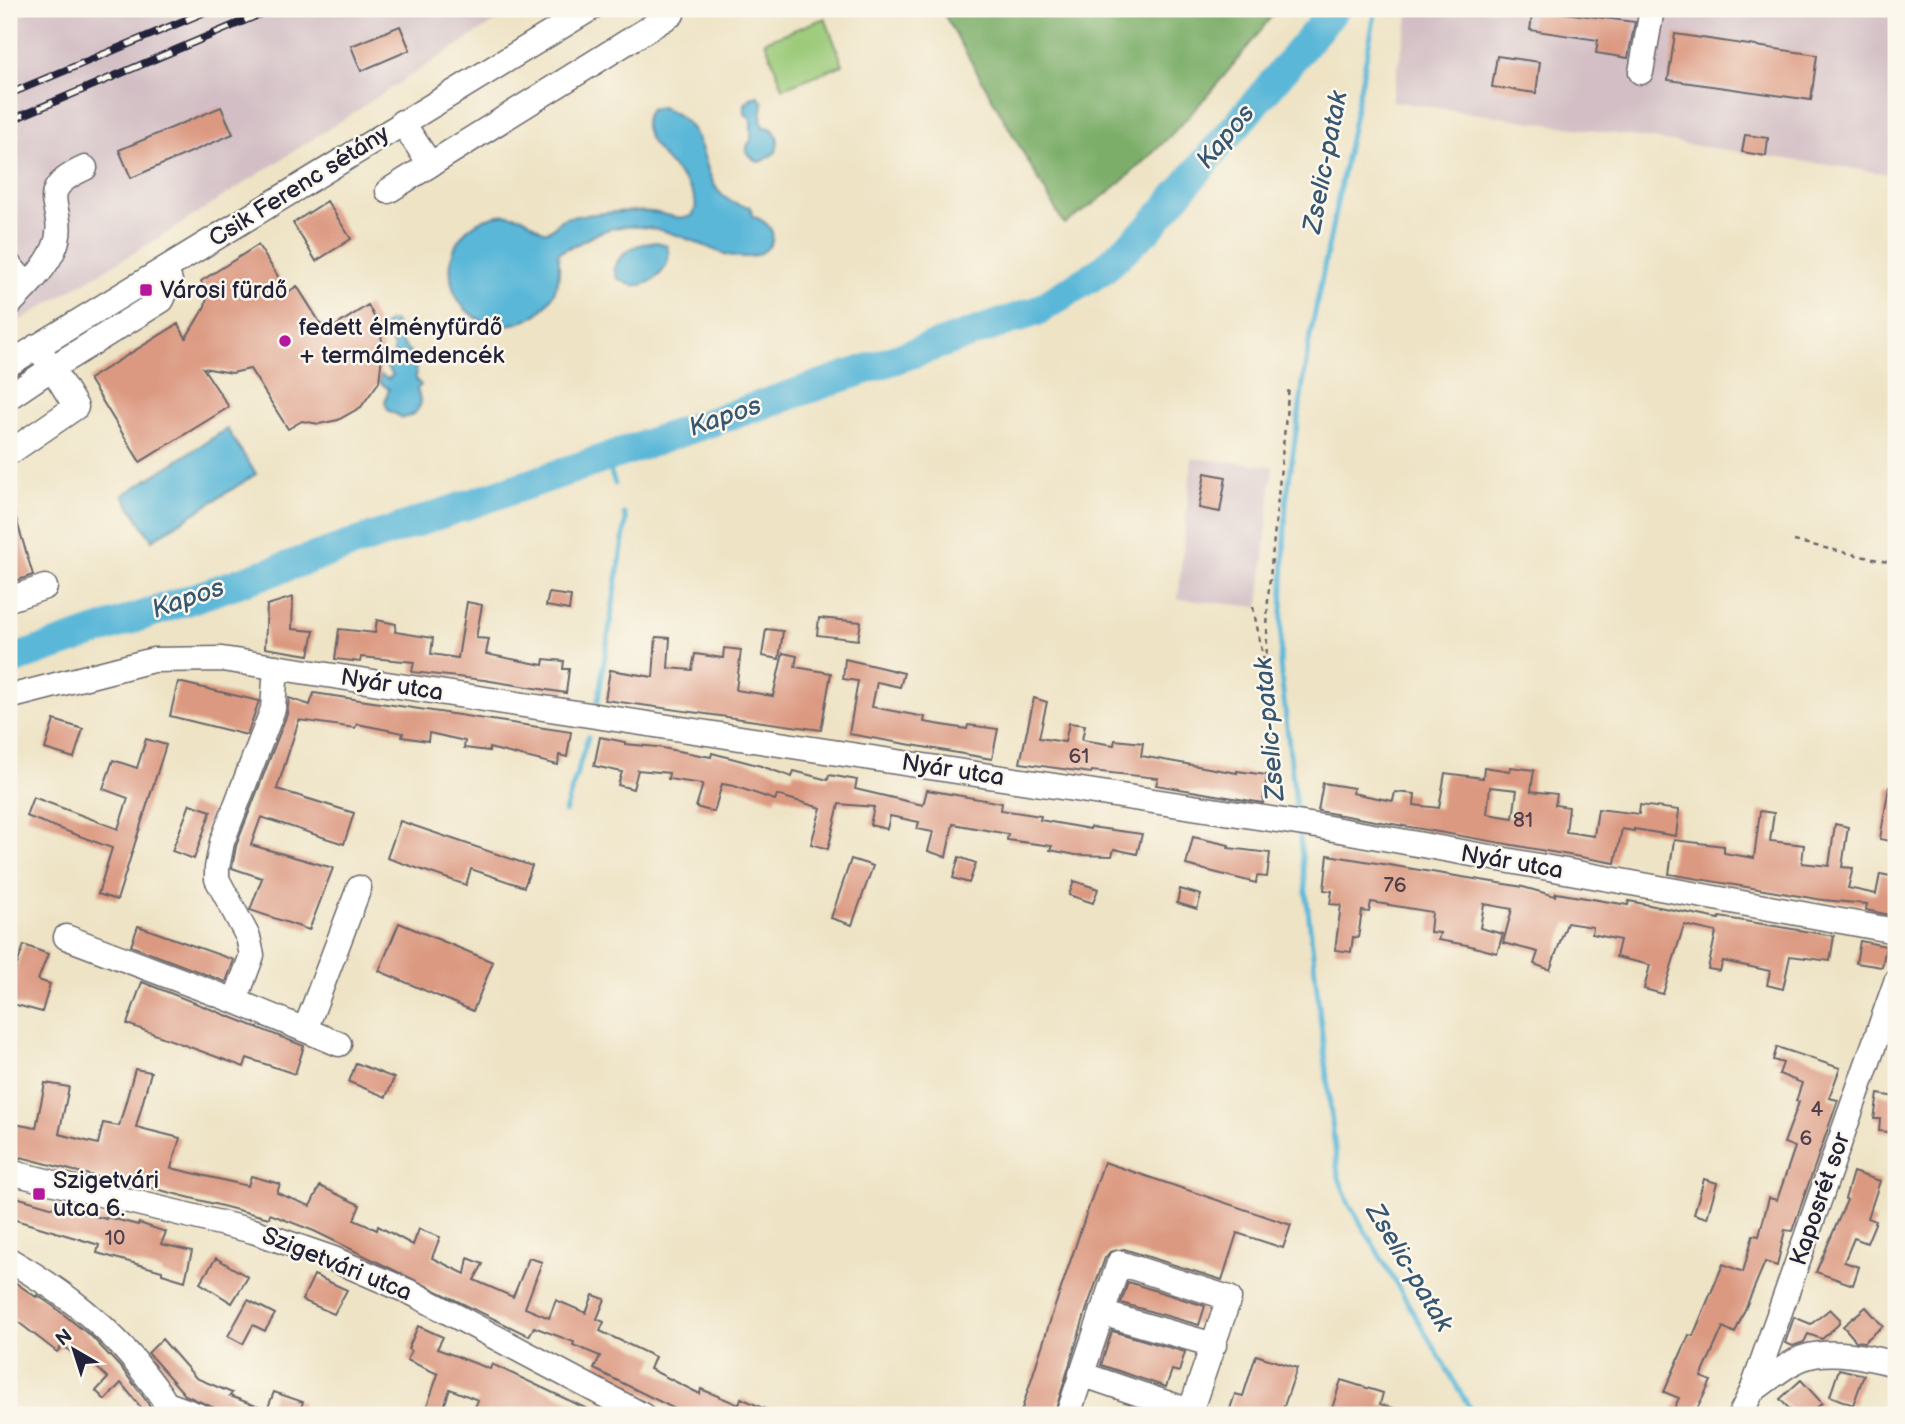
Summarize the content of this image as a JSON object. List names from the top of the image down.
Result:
{
  "streets": {
    "street": [
      "Csik Ferenc sétány",
      "Nyár utca",
      "Kaposrét sor",
      "Szigetvári utca"
    ]
  },
  "water": ["Kapos", "Zselic-patak"],
  "places": {
    "transit": ["Városi fürdő", "Szigetvári utca 6."],
    "other": ["fedett élményfürdő + termálmedencék"]
  },
  "house_numbers": [
    "61",
    "81",
    "76",
    "4",
    "6",
    "10"
  ],
  "north": "top left"
}
